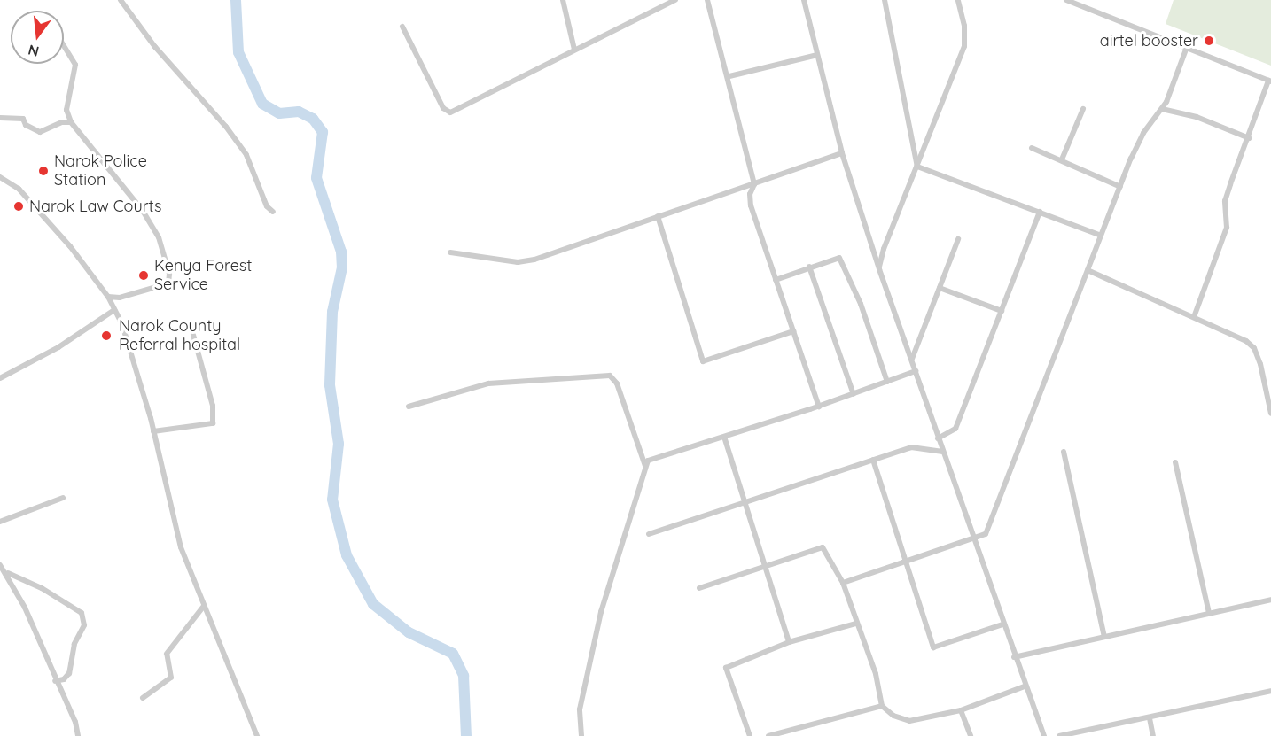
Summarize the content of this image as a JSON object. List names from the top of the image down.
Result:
{
  "places": [
    "airtel booster",
    "Narok Police Station",
    "Narok Law Courts",
    "Kenya Forest Service",
    "Narok County Referral hospital"
  ],
  "north": "bottom"
}
